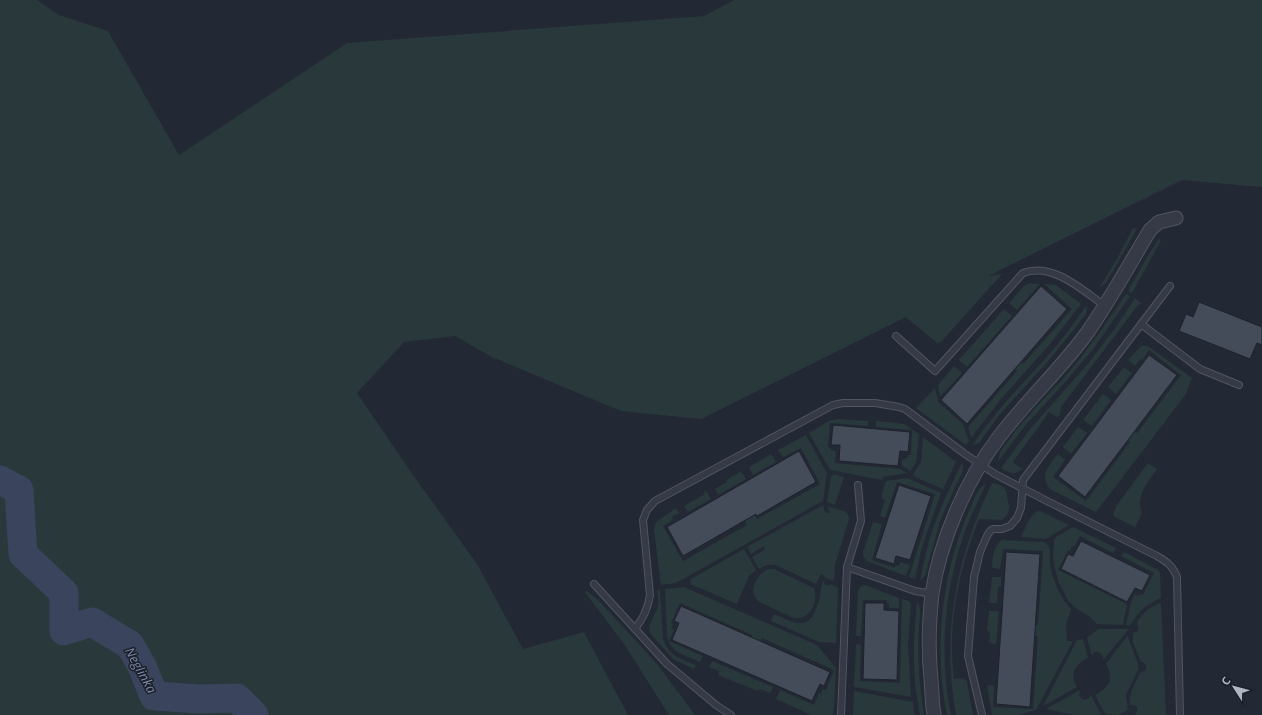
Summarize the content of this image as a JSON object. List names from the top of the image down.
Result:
{
  "water": ["Neglinka"],
  "north": "top left"
}
